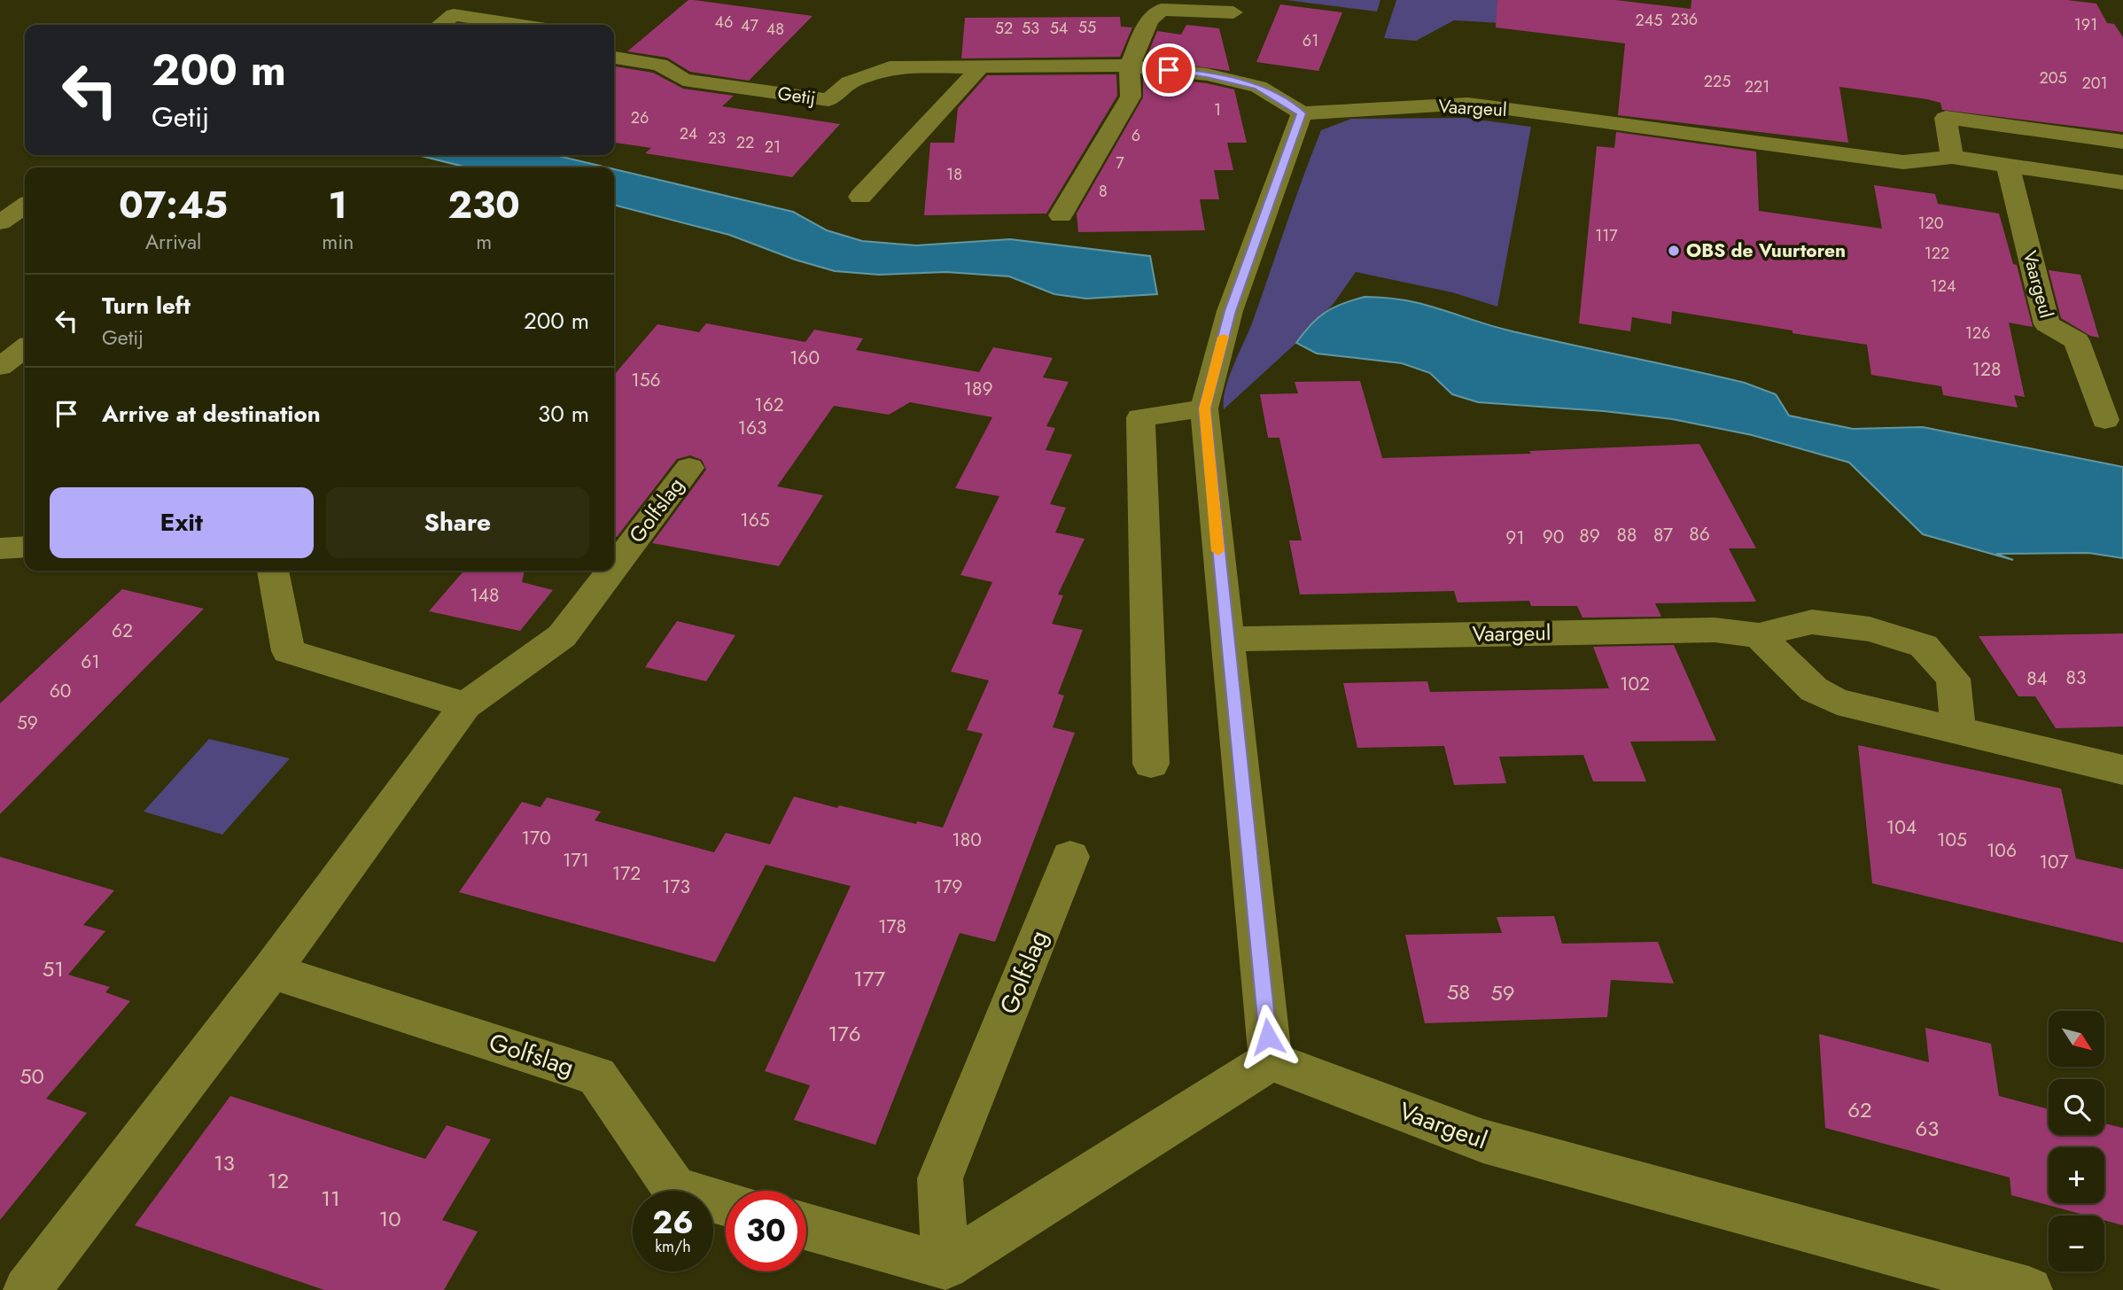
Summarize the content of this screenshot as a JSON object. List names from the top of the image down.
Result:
{
  "streets": {
    "street": ["Getij", "Vaargeul", "Golfslag"]
  },
  "crossings": [
    ["Getij", "Vaargeul"]
  ],
  "places": ["OBS de Vuurtoren"],
  "house_numbers": [
    "236",
    "245",
    "46",
    "191",
    "47",
    "55",
    "52",
    "53",
    "54",
    "48",
    "61",
    "205",
    "225",
    "201",
    "221",
    "1",
    "26",
    "24",
    "6",
    "23",
    "22",
    "21",
    "7",
    "18",
    "8",
    "120",
    "117",
    "122",
    "124",
    "126",
    "160",
    "128",
    "156",
    "189",
    "162",
    "163",
    "165",
    "86",
    "88",
    "87",
    "89",
    "90",
    "91",
    "148",
    "62",
    "61",
    "83",
    "84",
    "102",
    "60",
    "59",
    "104",
    "170",
    "180",
    "105",
    "106",
    "171",
    "107",
    "172",
    "173",
    "179",
    "178",
    "51",
    "177",
    "58",
    "59",
    "176",
    "50",
    "62",
    "63",
    "13",
    "12",
    "11",
    "10"
  ],
  "north": "bottom right",
  "page": {
    "turn": ["200 m", "Getij"],
    "eta": [
      "07:45",
      "Arrival",
      "1",
      "min",
      "230",
      "m"
    ],
    "list": [
      {
        "name": "Turn left",
        "note": "Getij",
        "value": "200 m"
      },
      {
        "name": "Arrive at destination",
        "value": "30 m"
      }
    ],
    "buttons": ["Exit", "Share"],
    "map_buttons": ["+", "−"],
    "speed": "26 km/h",
    "limit": "30"
  }
}
